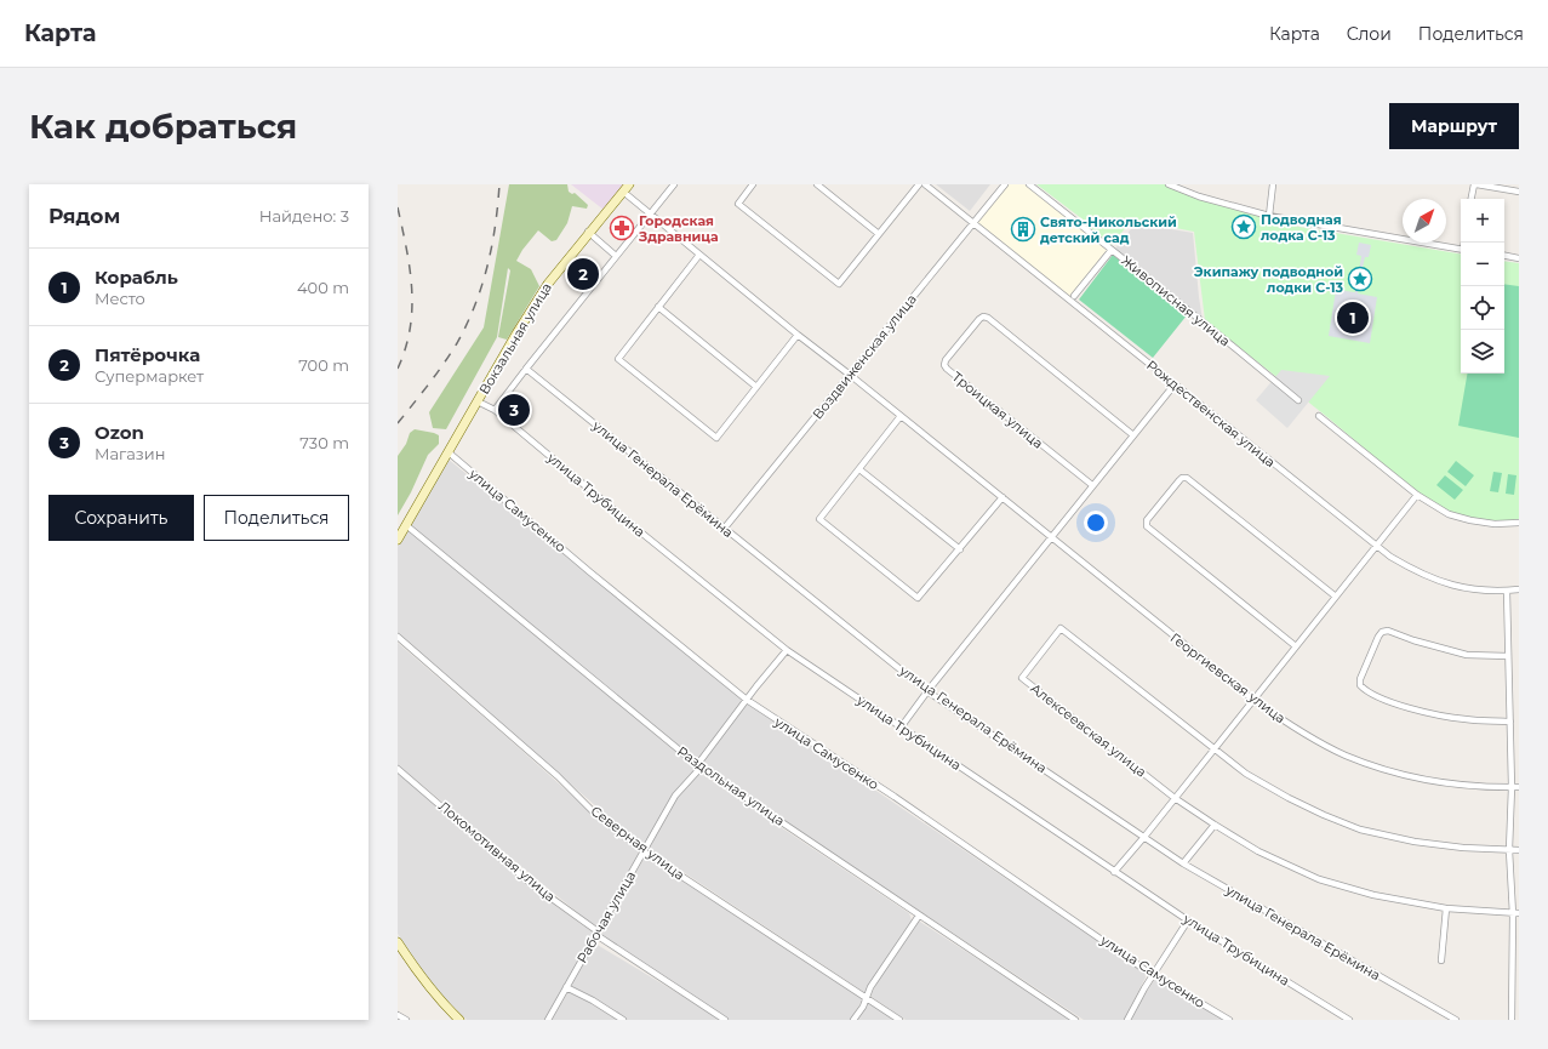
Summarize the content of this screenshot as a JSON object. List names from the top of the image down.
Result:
{
  "streets": {
    "main road": ["Вокзальная улица"],
    "street": [
      "Живописная улица",
      "Воздвиженская улица",
      "Троицкая улица",
      "Рождественская улица",
      "улица Генерала Ерёмина",
      "улица Трубицина",
      "улица Самусенко",
      "Георгиевская улица",
      "Алексеевская улица",
      "Раздольная улица",
      "Северная улица",
      "Локомотивная улица",
      "Рабочая улица"
    ]
  },
  "crossings": [
    ["Вокзальная улица", "улица Генерала Ерёмина"],
    ["Вокзальная улица", "улица Трубицина"],
    ["Вокзальная улица", "улица Самусенко"],
    ["Вокзальная улица", "Георгиевская улица"],
    ["Вокзальная улица", "Раздольная улица"],
    ["Воздвиженская улица", "Рождественская улица"],
    ["Воздвиженская улица", "улица Генерала Ерёмина"],
    ["Воздвиженская улица", "Георгиевская улица"],
    ["улица Трубицина", "Рабочая улица"],
    ["улица Самусенко", "Рабочая улица"],
    ["Раздольная улица", "Рабочая улица"],
    ["Северная улица", "Рабочая улица"],
    ["Локомотивная улица", "Рабочая улица"]
  ],
  "places": {
    "place": ["Подводная лодка С-13", "Экипажу подводной лодки С-13"],
    "pharmacy": ["Городская Здравница"],
    "building": ["Свято-Никольский детский сад"]
  },
  "north": "top right",
  "page": {
    "header": "Карта",
    "nav": ["Карта", "Слои", "Поделиться"],
    "buttons": [
      "Маршрут",
      ["Сохранить", "Поделиться"]
    ],
    "title": "Как добраться",
    "heading": ["Рядом", "Найдено: 3"],
    "map_buttons": ["+", "−"],
    "list": [
      {
        "mark": "1",
        "name": "Корабль",
        "note": "Место",
        "value": "400 m"
      },
      {
        "mark": "2",
        "name": "Пятёрочка",
        "note": "Супермаркет",
        "value": "700 m"
      },
      {
        "mark": "3",
        "name": "Ozon",
        "note": "Магазин",
        "value": "730 m"
      }
    ],
    "pins": ["2", "1", "3"]
  }
}
